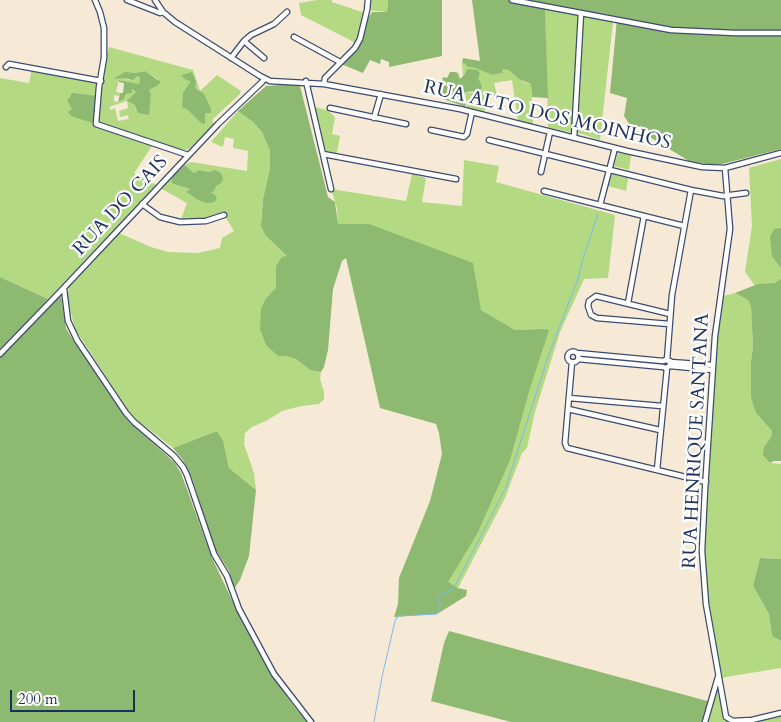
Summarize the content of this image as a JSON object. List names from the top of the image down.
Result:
{
  "streets": {
    "street": ["RUA ALTO DOS MOINHOS", "RUA DO CAIS", "RUA HENRIQUE SANTANA"]
  },
  "crossings": [
    ["RUA ALTO DOS MOINHOS", "RUA DO CAIS"],
    ["RUA ALTO DOS MOINHOS", "RUA HENRIQUE SANTANA"]
  ],
  "scale_bar": "200 m"
}
